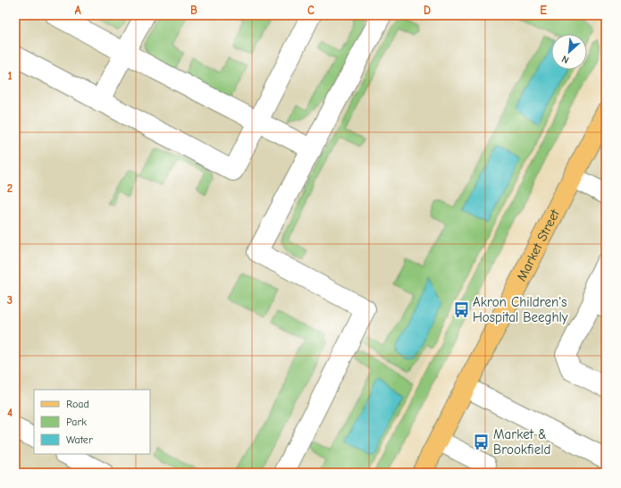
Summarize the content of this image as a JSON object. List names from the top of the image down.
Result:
{
  "streets": {
    "main road": ["Market Street"]
  },
  "places": {
    "bus stop": ["Akron Children's Hospital Beeghly", "Market & Brookfield"]
  },
  "legend": ["Road", "Park", "Water"],
  "north": "bottom left",
  "grid": {
    "columns": [
      "A",
      "B",
      "C",
      "D",
      "E"
    ],
    "rows": [
      "1",
      "2",
      "3",
      "4"
    ]
  }
}
